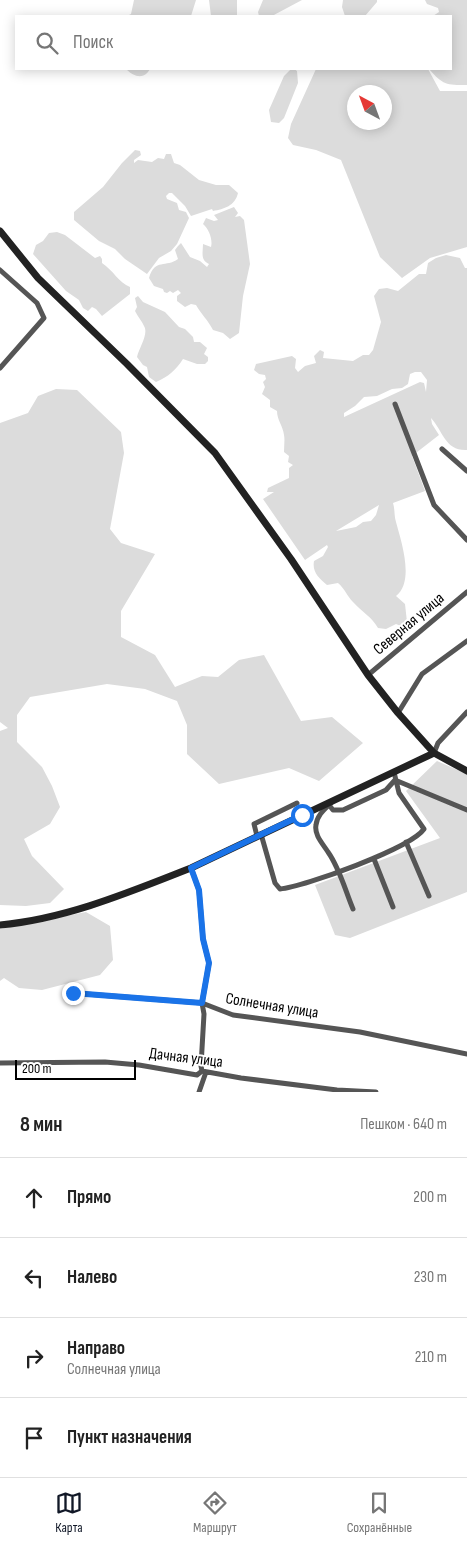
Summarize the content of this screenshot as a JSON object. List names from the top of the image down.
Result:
{
  "streets": {
    "street": ["Северная улица", "Солнечная улица", "Дачная улица"]
  },
  "scale_bar": "200 m",
  "north": "top left",
  "page": {
    "search": "Поиск",
    "scale": "200 m",
    "heading": ["8 мин", "Пешком · 640 m"],
    "list": [
      ["Прямо", "200 m"],
      ["Налево", "230 m"],
      ["Направо", "Солнечная улица", "210 m"],
      "Пункт назначения"
    ],
    "nav": ["Карта", "Маршрут", "Сохранённые"]
  }
}
